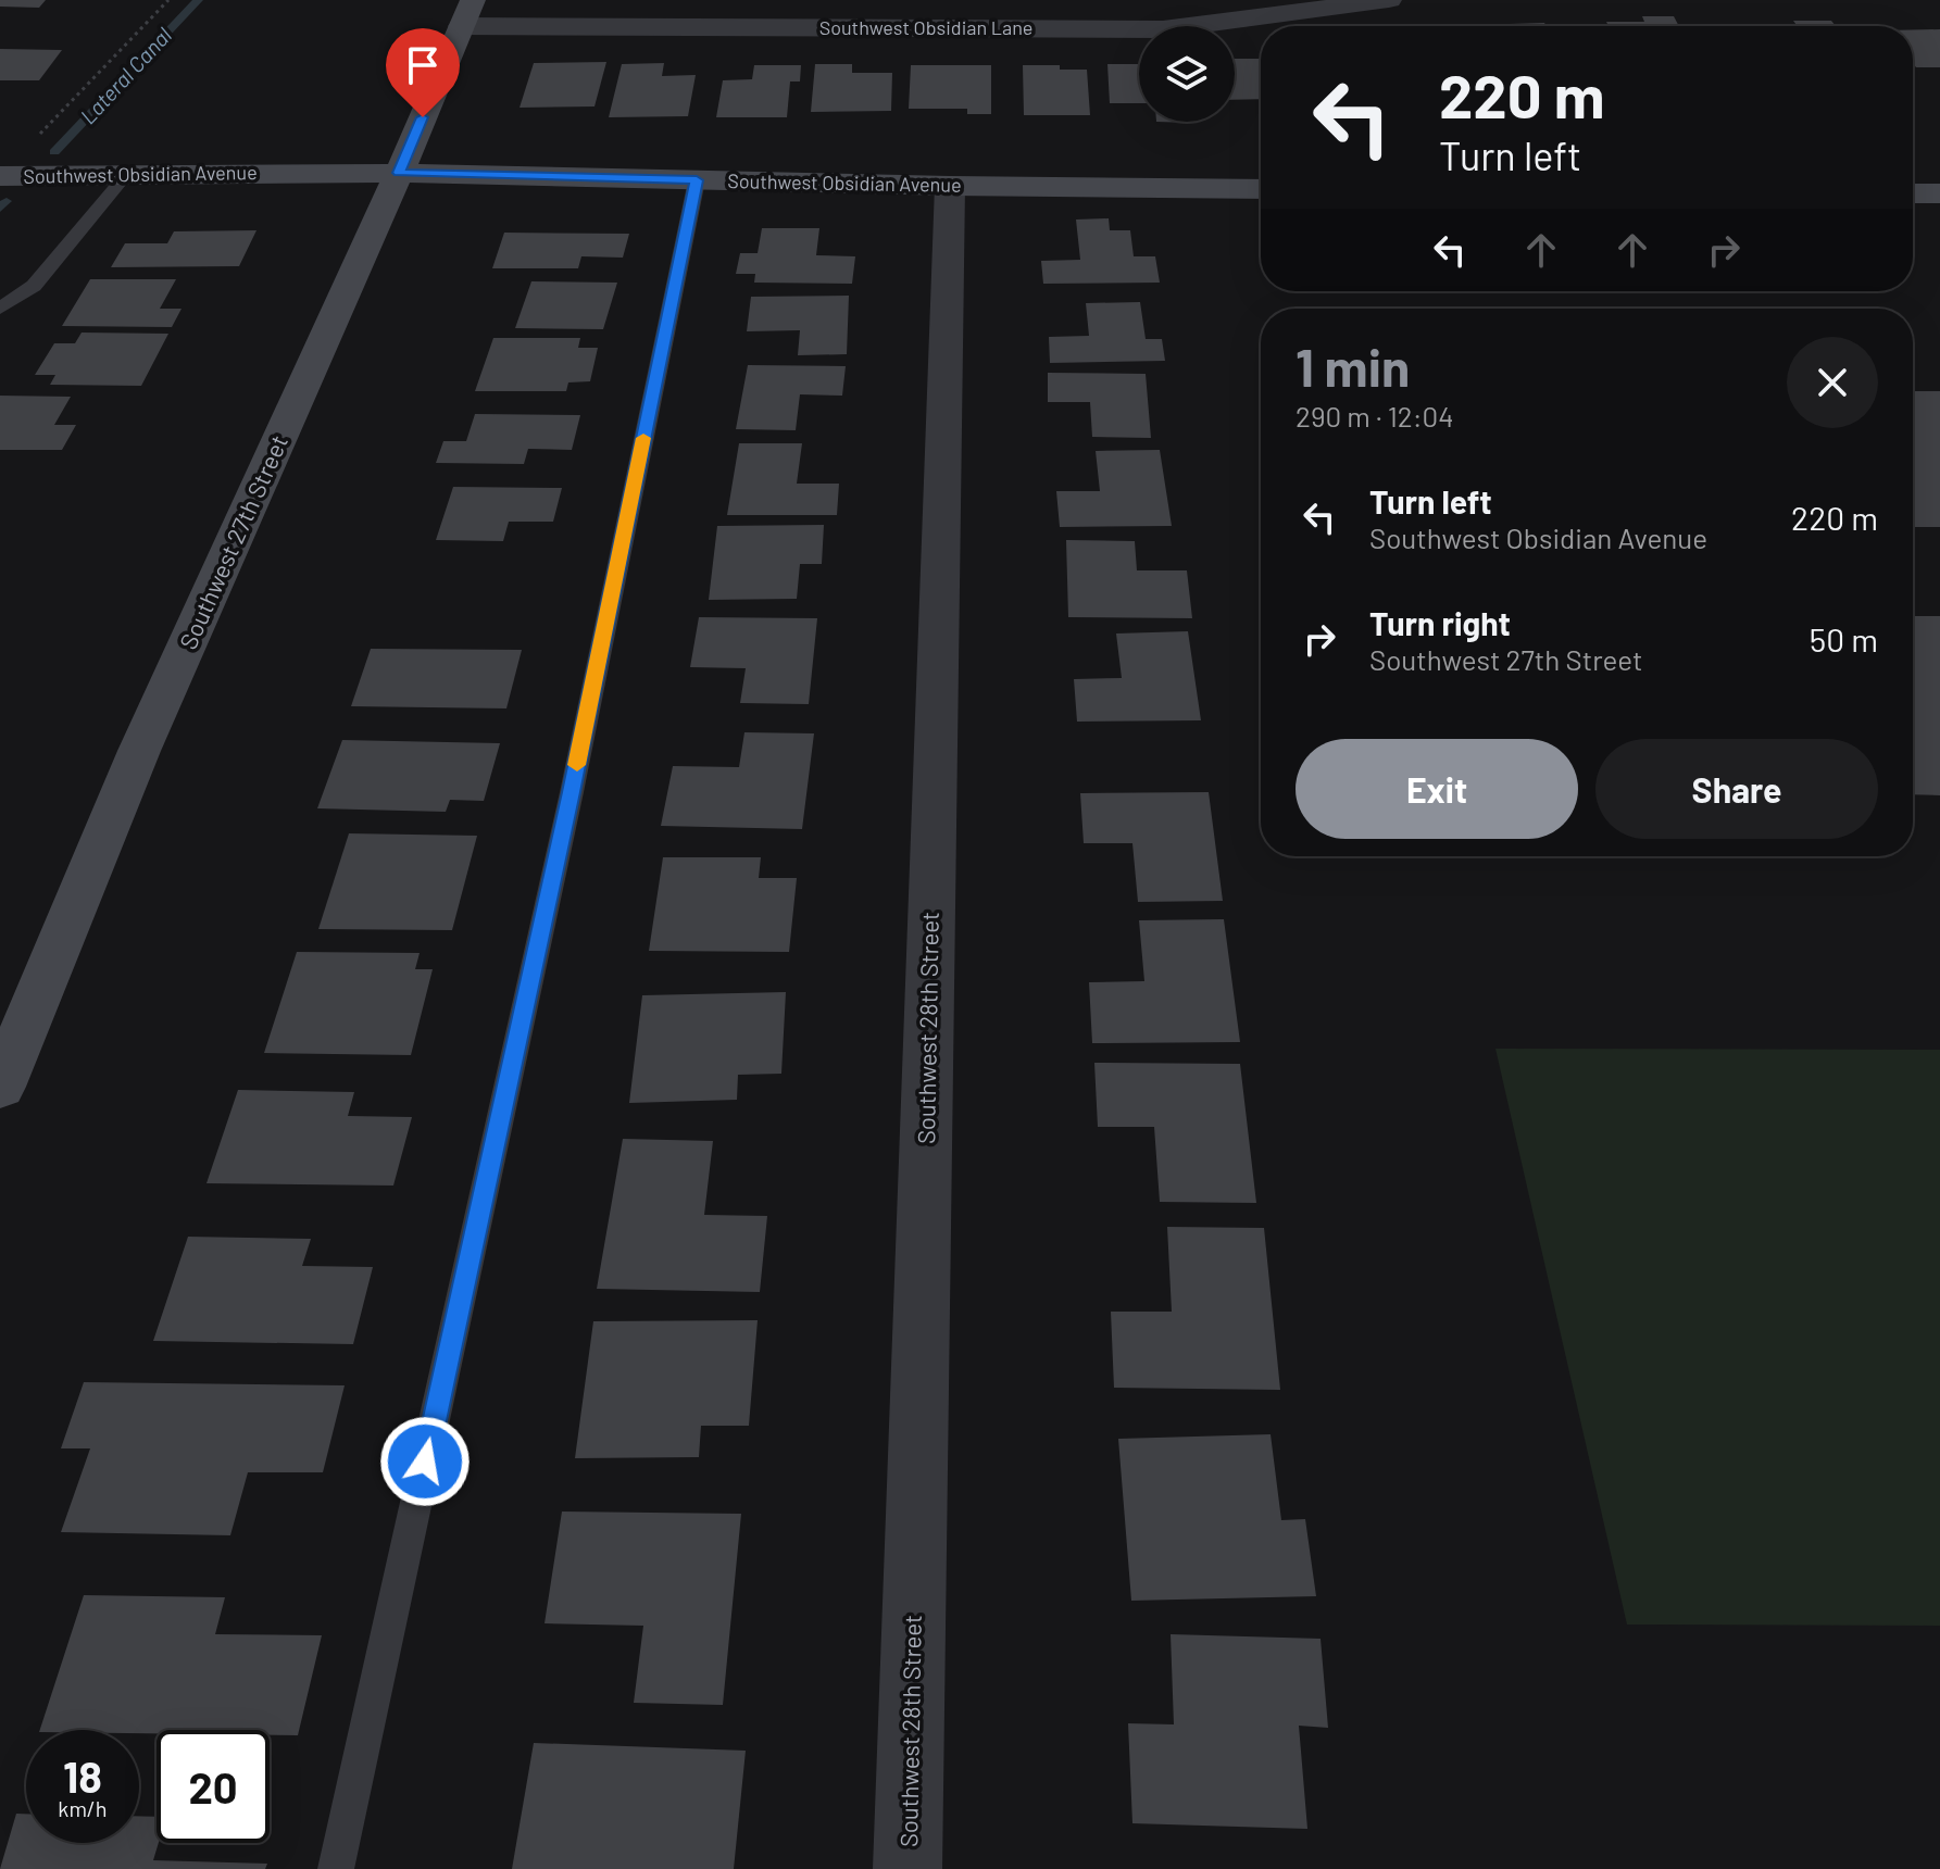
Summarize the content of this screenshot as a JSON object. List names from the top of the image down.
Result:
{
  "streets": {
    "main road": ["Southwest Obsidian Avenue", "Southwest 27th Street"],
    "street": ["Southwest Obsidian Lane", "Southwest 28th Street"]
  },
  "crossings": [
    ["Southwest Obsidian Lane", "Southwest 27th Street"],
    ["Southwest Obsidian Avenue", "Southwest 27th Street"],
    ["Southwest Obsidian Avenue", "Southwest 28th Street"]
  ],
  "water": ["Lateral Canal"],
  "page": {
    "turn": ["220 m", "Turn left"],
    "heading": ["1 min", "290 m · 12:04"],
    "list": [
      {
        "name": "Turn left",
        "note": "Southwest Obsidian Avenue",
        "value": "220 m"
      },
      {
        "name": "Turn right",
        "note": "Southwest 27th Street",
        "value": "50 m"
      }
    ],
    "buttons": ["Exit", "Share"],
    "speed": "18 km/h",
    "limit": "20"
  }
}
